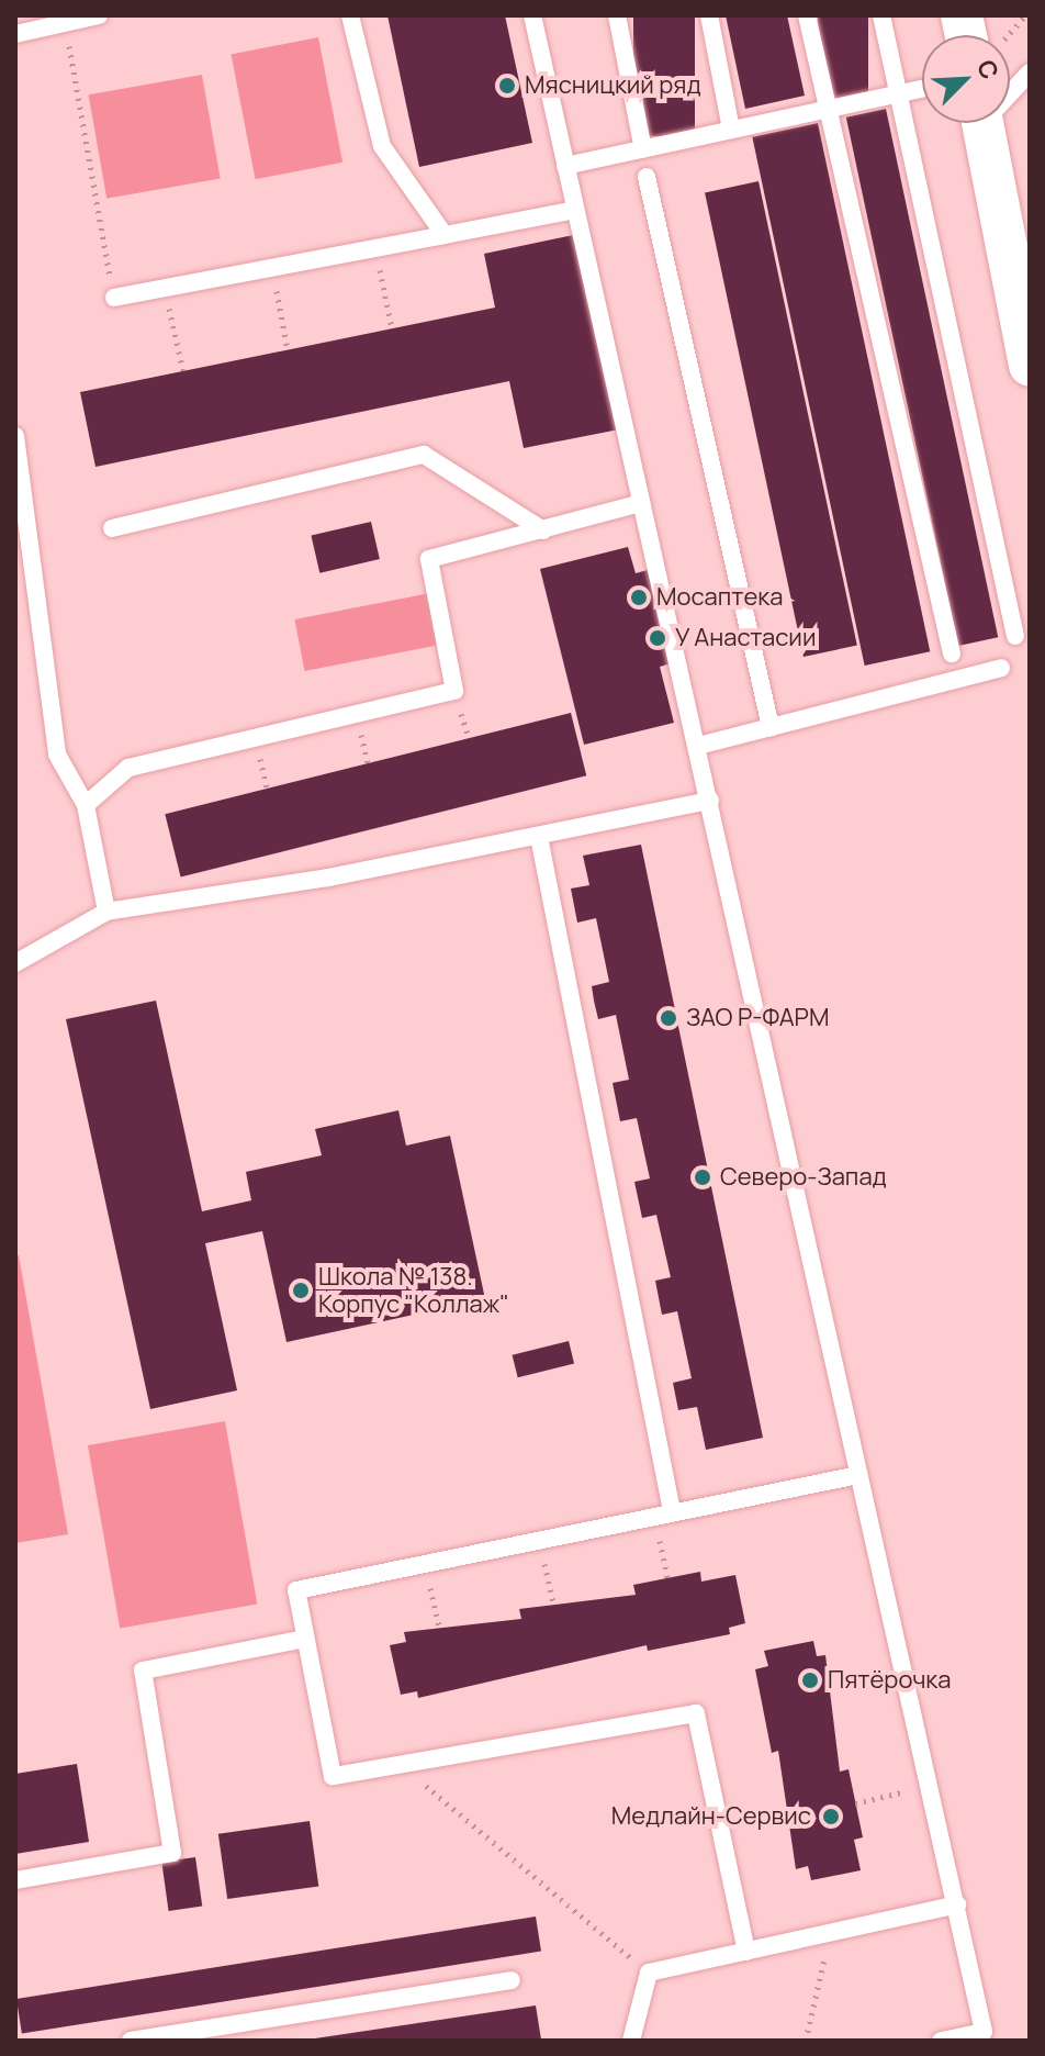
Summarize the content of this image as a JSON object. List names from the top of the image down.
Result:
{
  "places": [
    "Мясницкий ряд",
    "Мосаптека",
    "У Анастасии",
    "ЗАО Р-ФАРМ",
    "Северо-Запад",
    "Школа № 138. Корпус \"Коллаж\"",
    "Пятёрочка",
    "Медлайн-Сервис"
  ],
  "north": "top right"
}
